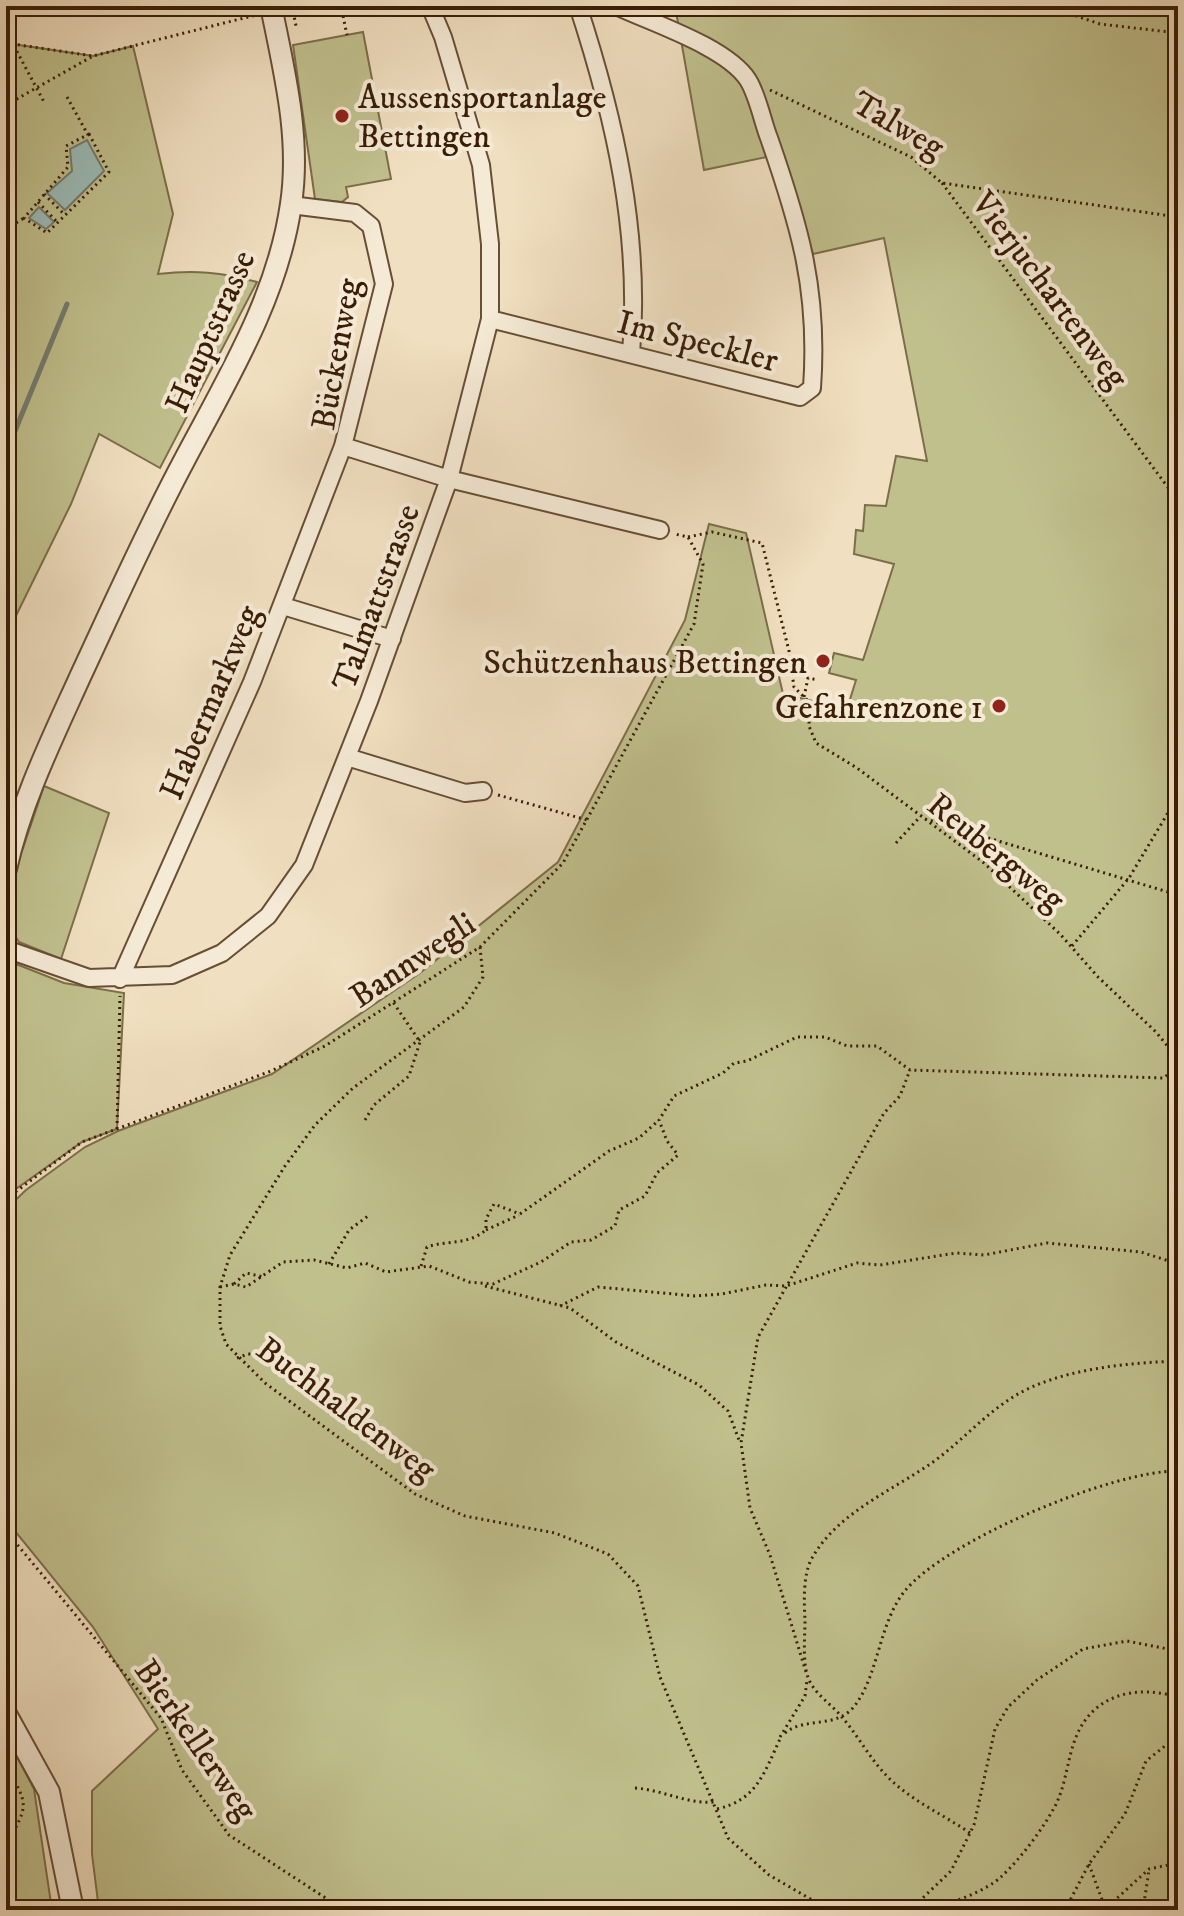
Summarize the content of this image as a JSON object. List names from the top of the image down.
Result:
{
  "streets": {
    "street": [
      "Hauptstrasse",
      "Im Speckler",
      "Bückenweg",
      "Talmattstrasse",
      "Habermarkweg"
    ],
    "path": [
      "Talweg",
      "Vierjuchartenweg",
      "Reubergweg",
      "Bannwegli",
      "Buchhaldenweg",
      "Bierkellerweg"
    ]
  },
  "crossings": [
    ["Talweg", "Vierjuchartenweg"],
    ["Talweg", "Im Speckler"],
    ["Hauptstrasse", "Bückenweg"],
    ["Im Speckler", "Talmattstrasse"],
    ["Bückenweg", "Talmattstrasse"],
    ["Bückenweg", "Habermarkweg"],
    ["Talmattstrasse", "Habermarkweg"],
    ["Bannwegli", "Buchhaldenweg"]
  ],
  "places": ["Aussensportanlage Bettingen", "Schützenhaus Bettingen", "Gefahrenzone 1"]
}
